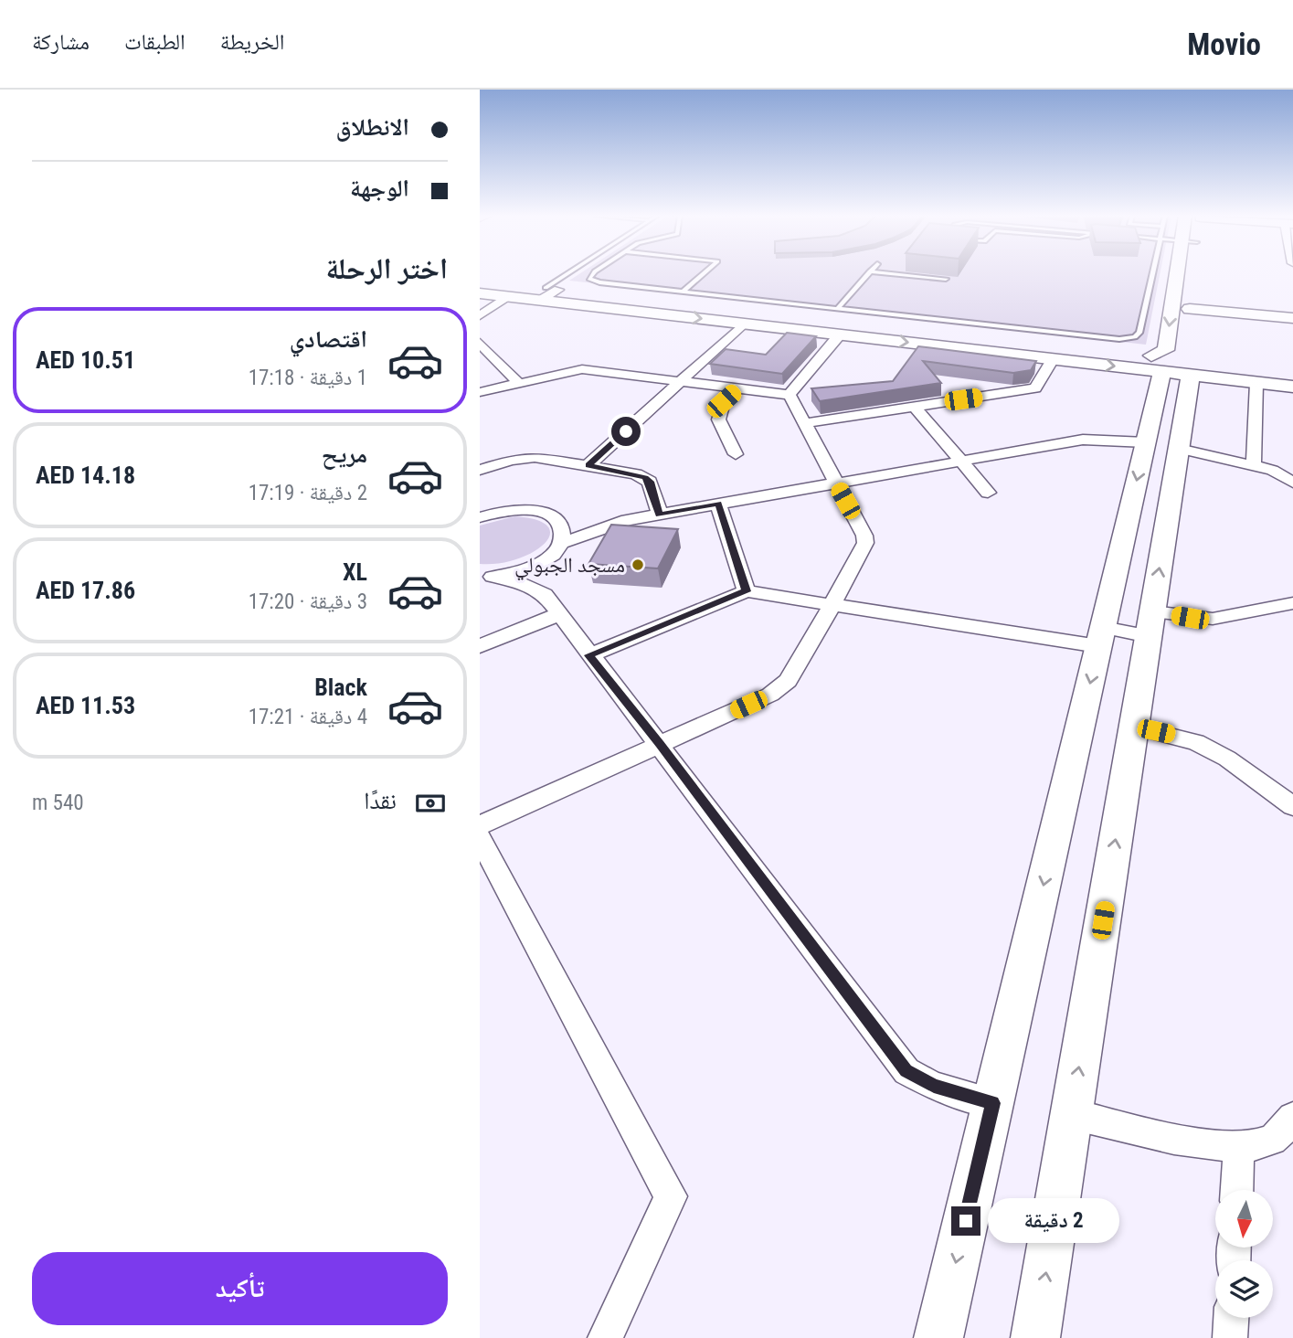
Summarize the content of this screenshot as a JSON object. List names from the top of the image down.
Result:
{
  "places": ["مسجد الجبولي"],
  "north": "bottom",
  "page": {
    "header": "Movio",
    "nav": ["الخريطة", "الطبقات", "مشاركة"],
    "banner": ["الانطلاق", "الوجهة"],
    "heading": "اختر الرحلة",
    "list": [
      {
        "name": "اقتصادي",
        "note": "1 دقيقة · 17:18",
        "value": "AED 10.51"
      },
      {
        "name": "مريح",
        "note": "2 دقيقة · 17:19",
        "value": "AED 14.18"
      },
      {
        "name": "XL",
        "note": "3 دقيقة · 17:20",
        "value": "AED 17.86"
      },
      {
        "name": "Black",
        "note": "4 دقيقة · 17:21",
        "value": "AED 11.53"
      }
    ],
    "pay": ["نقدًا", "540 m"],
    "bubble": "2 دقيقة",
    "buttons": "تأكيد"
  }
}
